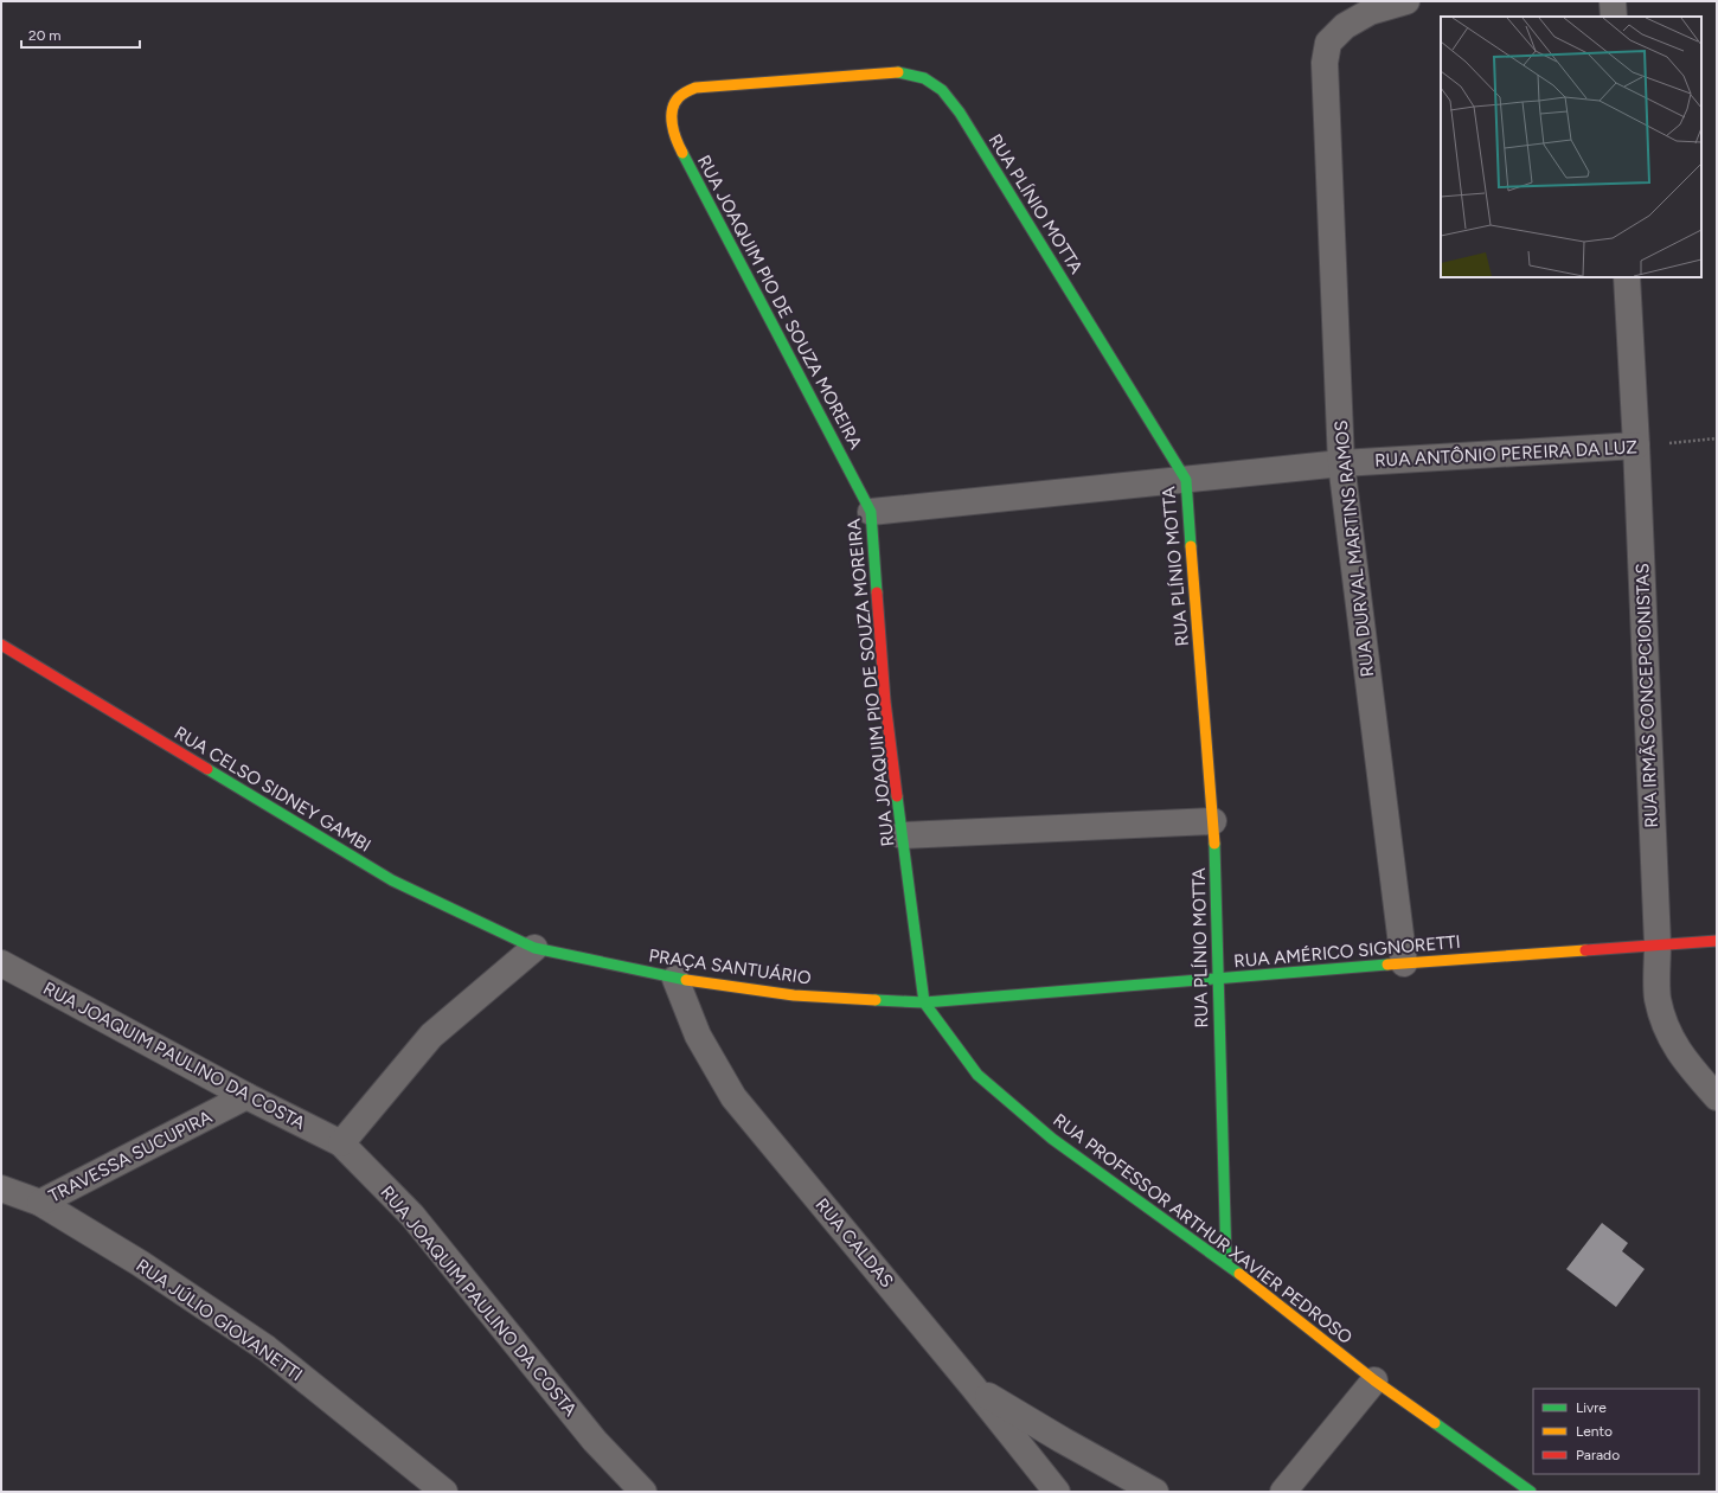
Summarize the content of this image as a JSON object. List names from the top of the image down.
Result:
{
  "streets": {
    "street": [
      "RUA PLÍNIO MOTTA",
      "RUA JOAQUIM PIO DE SOUZA MOREIRA",
      "RUA ANTÔNIO PEREIRA DA LUZ",
      "RUA DURVAL MARTINS RAMOS",
      "RUA IRMÃS CONCEPCIONISTAS",
      "RUA CELSO SIDNEY GAMBI",
      "RUA AMÉRICO SIGNORETTI",
      "PRAÇA SANTUÁRIO",
      "RUA JOAQUIM PAULINO DA COSTA",
      "TRAVESSA SUCUPIRA",
      "RUA PROFESSOR ARTHUR XAVIER PEDROSO",
      "RUA CALDAS",
      "RUA JÚLIO GIOVANETTI"
    ]
  },
  "crossings": [
    ["RUA PLÍNIO MOTTA", "RUA JOAQUIM PIO DE SOUZA MOREIRA"],
    ["RUA PLÍNIO MOTTA", "RUA ANTÔNIO PEREIRA DA LUZ"],
    ["RUA PLÍNIO MOTTA", "RUA AMÉRICO SIGNORETTI"],
    ["RUA PLÍNIO MOTTA", "RUA PROFESSOR ARTHUR XAVIER PEDROSO"],
    ["RUA JOAQUIM PIO DE SOUZA MOREIRA", "RUA ANTÔNIO PEREIRA DA LUZ"],
    ["RUA JOAQUIM PIO DE SOUZA MOREIRA", "RUA AMÉRICO SIGNORETTI"],
    ["RUA JOAQUIM PIO DE SOUZA MOREIRA", "PRAÇA SANTUÁRIO"],
    ["RUA JOAQUIM PIO DE SOUZA MOREIRA", "RUA PROFESSOR ARTHUR XAVIER PEDROSO"],
    ["RUA ANTÔNIO PEREIRA DA LUZ", "RUA DURVAL MARTINS RAMOS"],
    ["RUA ANTÔNIO PEREIRA DA LUZ", "RUA IRMÃS CONCEPCIONISTAS"],
    ["RUA DURVAL MARTINS RAMOS", "RUA AMÉRICO SIGNORETTI"],
    ["RUA IRMÃS CONCEPCIONISTAS", "RUA AMÉRICO SIGNORETTI"],
    ["RUA CELSO SIDNEY GAMBI", "PRAÇA SANTUÁRIO"],
    ["RUA AMÉRICO SIGNORETTI", "PRAÇA SANTUÁRIO"],
    ["RUA AMÉRICO SIGNORETTI", "RUA PROFESSOR ARTHUR XAVIER PEDROSO"],
    ["PRAÇA SANTUÁRIO", "RUA PROFESSOR ARTHUR XAVIER PEDROSO"],
    ["PRAÇA SANTUÁRIO", "RUA CALDAS"],
    ["RUA JOAQUIM PAULINO DA COSTA", "TRAVESSA SUCUPIRA"],
    ["TRAVESSA SUCUPIRA", "RUA JÚLIO GIOVANETTI"]
  ],
  "legend": ["Livre", "Lento", "Parado"],
  "scale_bar": "20 m"
}
